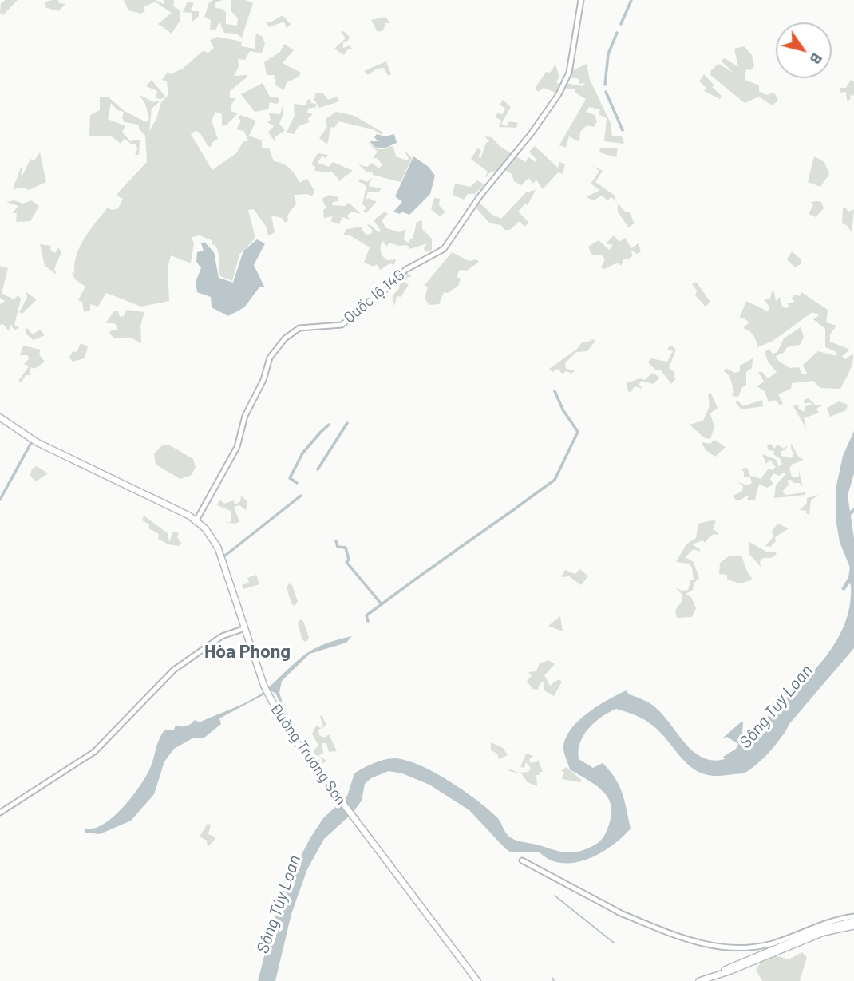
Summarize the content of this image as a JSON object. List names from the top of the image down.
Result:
{
  "streets": {
    "highway": ["Đường Trường Sơn"],
    "main road": ["Quốc lộ 14G"]
  },
  "crossings": [
    ["Quốc lộ 14G", "Đường Trường Sơn"]
  ],
  "districts": ["Hòa Phong"],
  "water": ["Sông Túy Loan"],
  "north": "bottom right"
}
